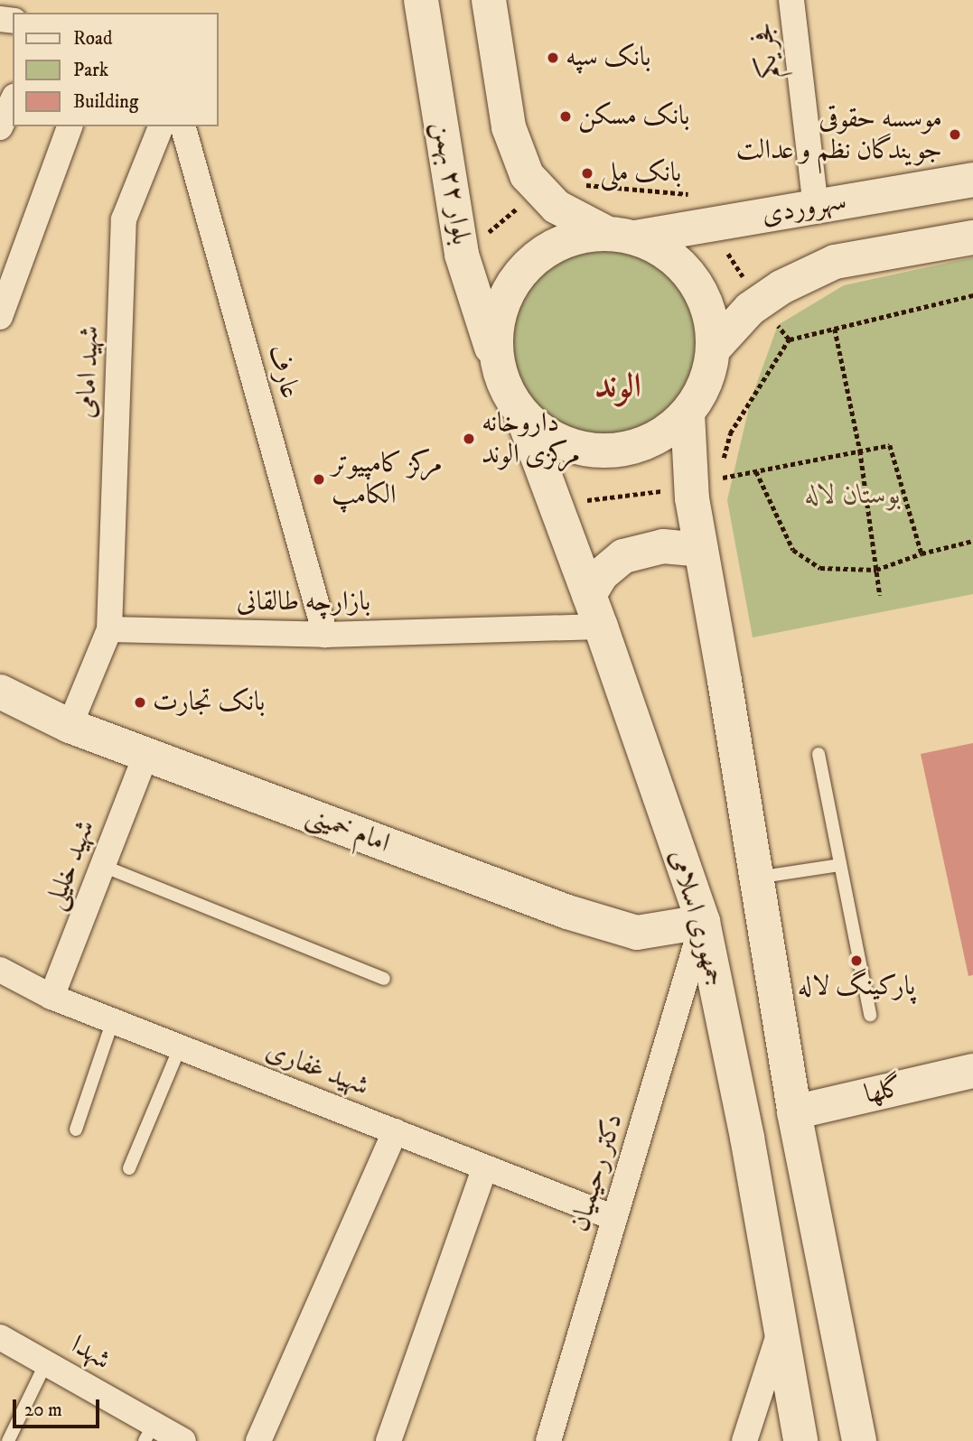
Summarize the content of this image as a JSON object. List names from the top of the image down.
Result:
{
  "streets": {
    "main road": [
      "بلوار ۲۲ بهمن",
      "سهروردی",
      "امام خمینی",
      "جمهوری اسلامی",
      "گلها"
    ],
    "street": [
      "فجر یکم",
      "شهید امامی",
      "عارف",
      "بازارچه طالقانی",
      "شهید خلیلی",
      "شهید غفاری",
      "دکتر رحیمیان",
      "شهدا"
    ]
  },
  "crossings": [
    ["فجر یکم", "سهروردی"],
    ["بلوار ۲۲ بهمن", "سهروردی"],
    ["بلوار ۲۲ بهمن", "جمهوری اسلامی"],
    ["سهروردی", "جمهوری اسلامی"],
    ["شهید امامی", "بازارچه طالقانی"],
    ["عارف", "بازارچه طالقانی"],
    ["بازارچه طالقانی", "جمهوری اسلامی"],
    ["امام خمینی", "شهید خلیلی"],
    ["امام خمینی", "جمهوری اسلامی"],
    ["امام خمینی", "دکتر رحیمیان"],
    ["شهید خلیلی", "شهید غفاری"],
    ["جمهوری اسلامی", "گلها"],
    ["جمهوری اسلامی", "دکتر رحیمیان"],
    ["شهید غفاری", "دکتر رحیمیان"]
  ],
  "districts": ["الوند"],
  "parks": ["بوستان لاله"],
  "places": [
    "بانک سپه",
    "بانک مسکن",
    "موسسه حقوقی جویندگان نظم و عدالت",
    "بانک ملی",
    "داروخانه مرکزی الوند",
    "مرکز کامپیوتر الکامپ",
    "بانک تجارت",
    "پارکینگ لاله"
  ],
  "legend": ["Road", "Park", "Building"],
  "scale_bar": "20 m"
}
